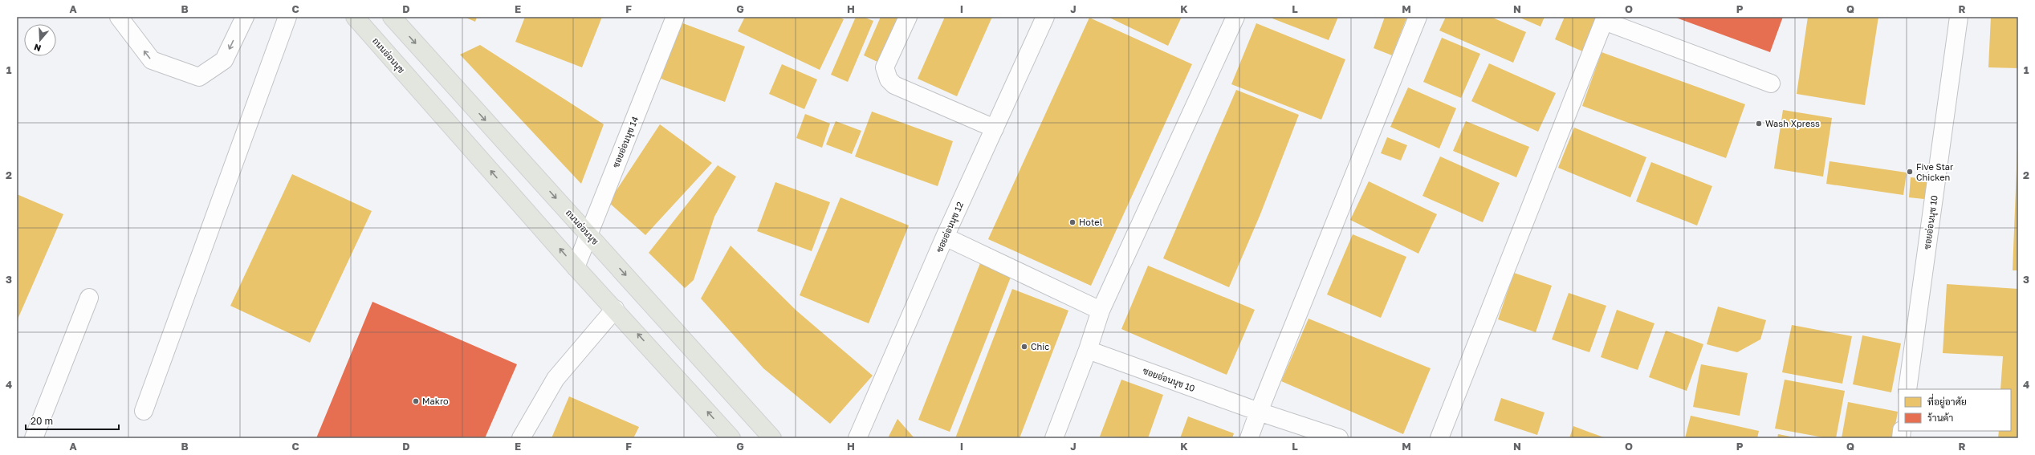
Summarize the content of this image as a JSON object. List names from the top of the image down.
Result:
{
  "streets": {
    "main road": ["ถนนอ่อนนุช"],
    "street": ["ซอยอ่อนนุช 14", "ซอยอ่อนนุช 10", "ซอยอ่อนนุช 12"]
  },
  "crossings": [
    ["ถนนอ่อนนุช", "ซอยอ่อนนุช 14"]
  ],
  "places": [
    "Wash Xpress",
    "Five Star Chicken",
    "Hotel",
    "Chic",
    "Makro"
  ],
  "legend": ["ที่อยู่อาศัย", "ร้านค้า"],
  "scale_bar": "20 m",
  "north": "bottom",
  "grid": {
    "columns": [
      "A",
      "B",
      "C",
      "D",
      "E",
      "F",
      "G",
      "H",
      "I",
      "J",
      "K",
      "L",
      "M",
      "N",
      "O",
      "P",
      "Q",
      "R"
    ],
    "rows": [
      "1",
      "2",
      "3",
      "4"
    ]
  }
}
